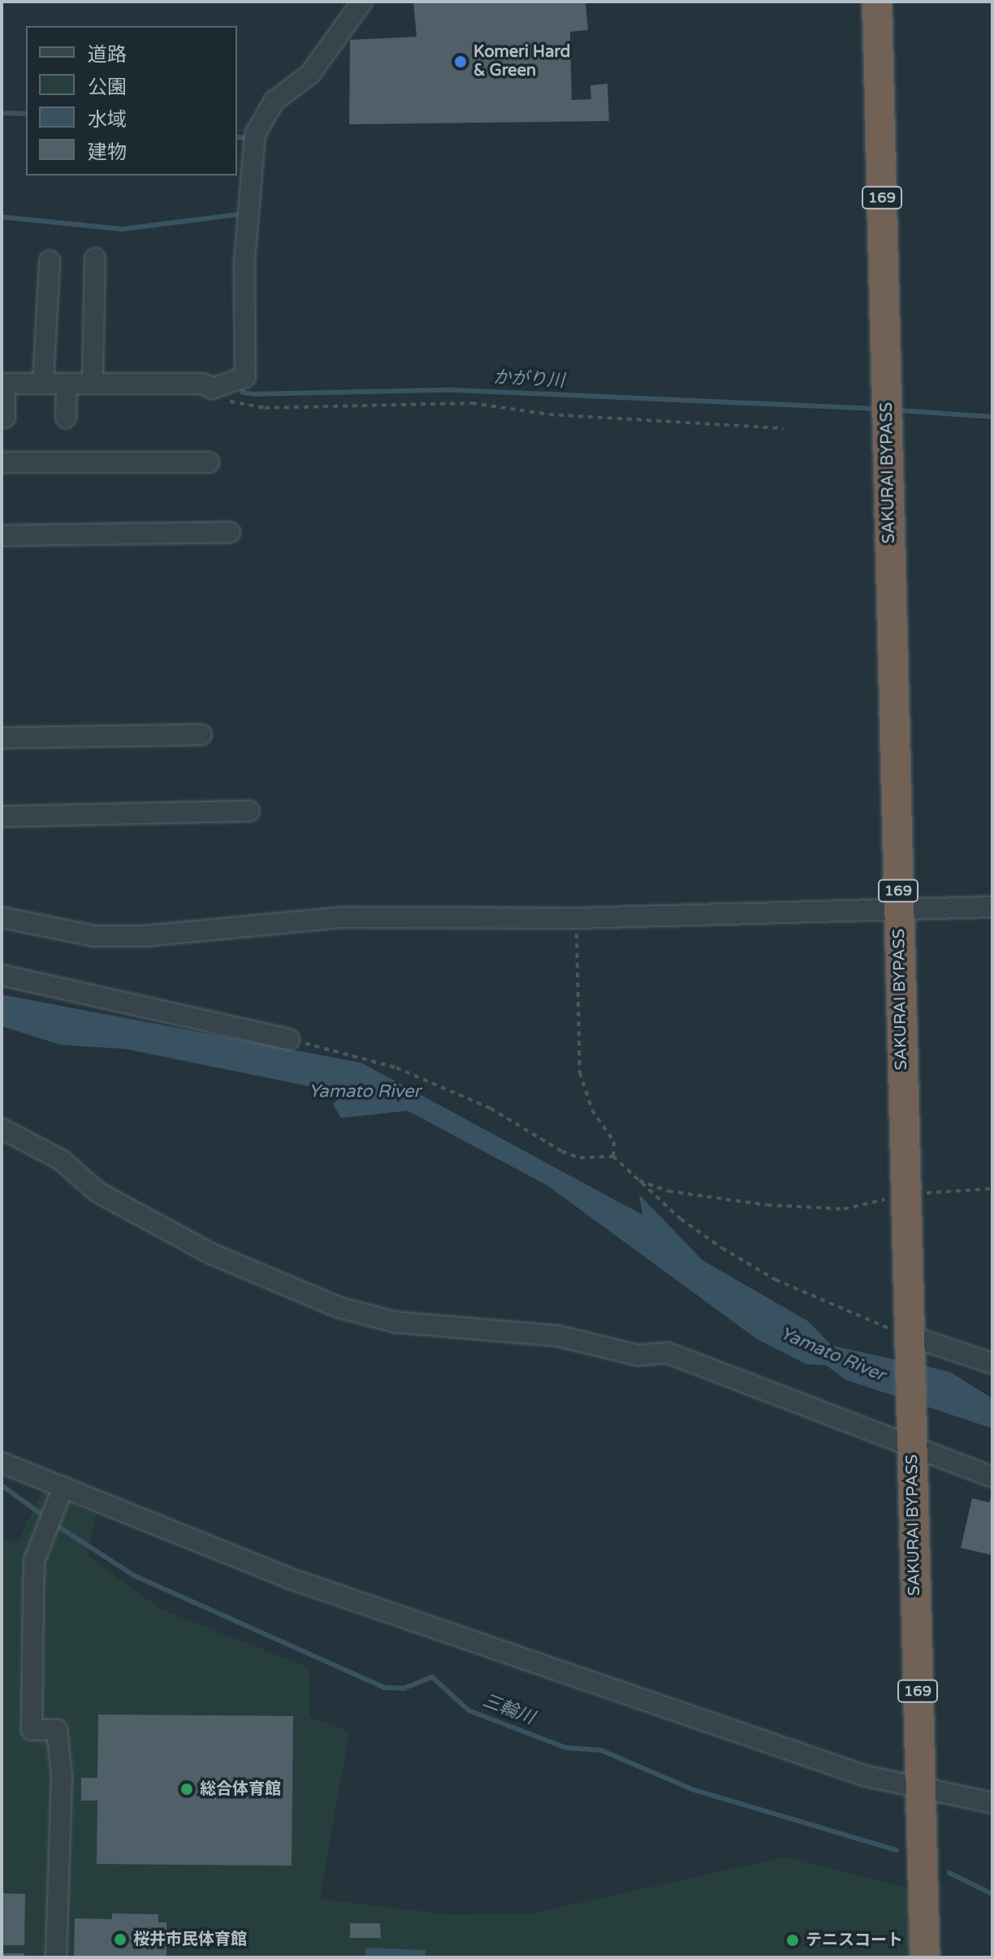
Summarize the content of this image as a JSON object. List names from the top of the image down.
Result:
{
  "streets": {
    "highway": ["169", "SAKURAI BYPASS"]
  },
  "water": ["かがり川", "Yamato River", "三輪川"],
  "places": [
    "Komeri Hard & Green",
    "総合体育館",
    "桜井市民体育館",
    "テニスコート"
  ],
  "legend": [
    "道路",
    "公園",
    "水域",
    "建物"
  ]
}
